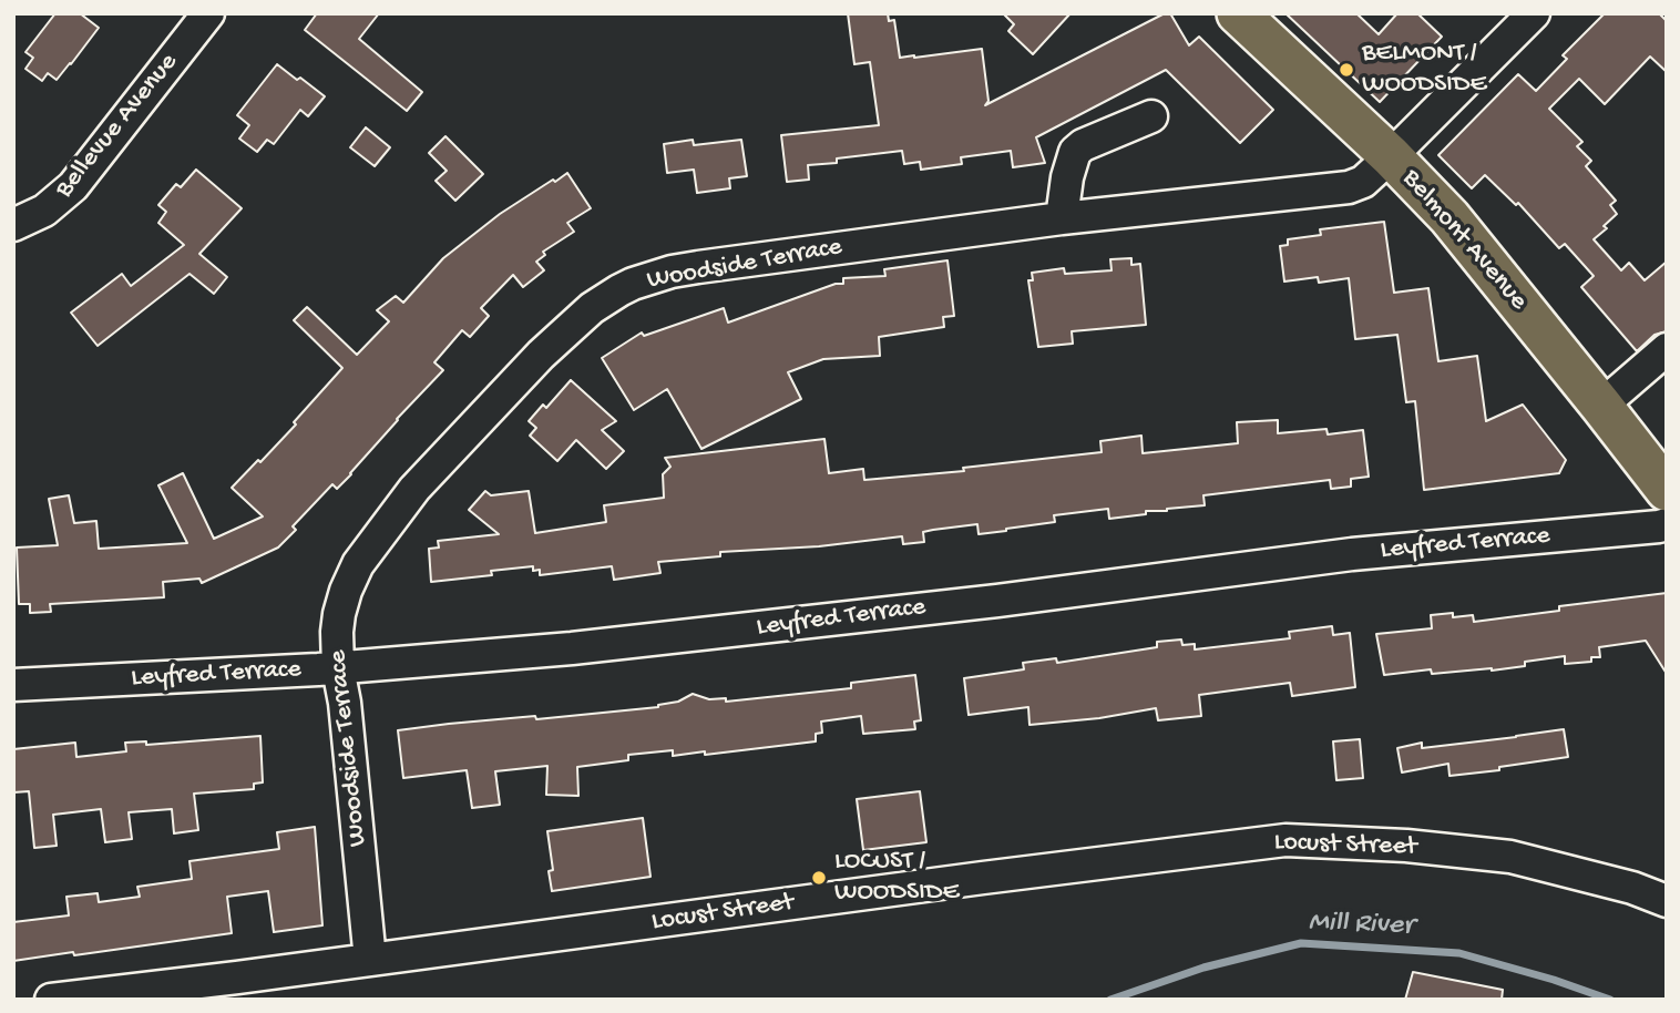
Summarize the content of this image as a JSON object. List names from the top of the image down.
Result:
{
  "streets": {
    "main road": ["Belmont Avenue"],
    "street": [
      "Bellevue Avenue",
      "Woodside Terrace",
      "Leyfred Terrace",
      "Locust Street"
    ]
  },
  "crossings": [
    ["Belmont Avenue", "Woodside Terrace"],
    ["Woodside Terrace", "Leyfred Terrace"],
    ["Woodside Terrace", "Locust Street"]
  ],
  "water": ["Mill River"],
  "places": ["BELMONT / WOODSIDE", "LOCUST / WOODSIDE"]
}
